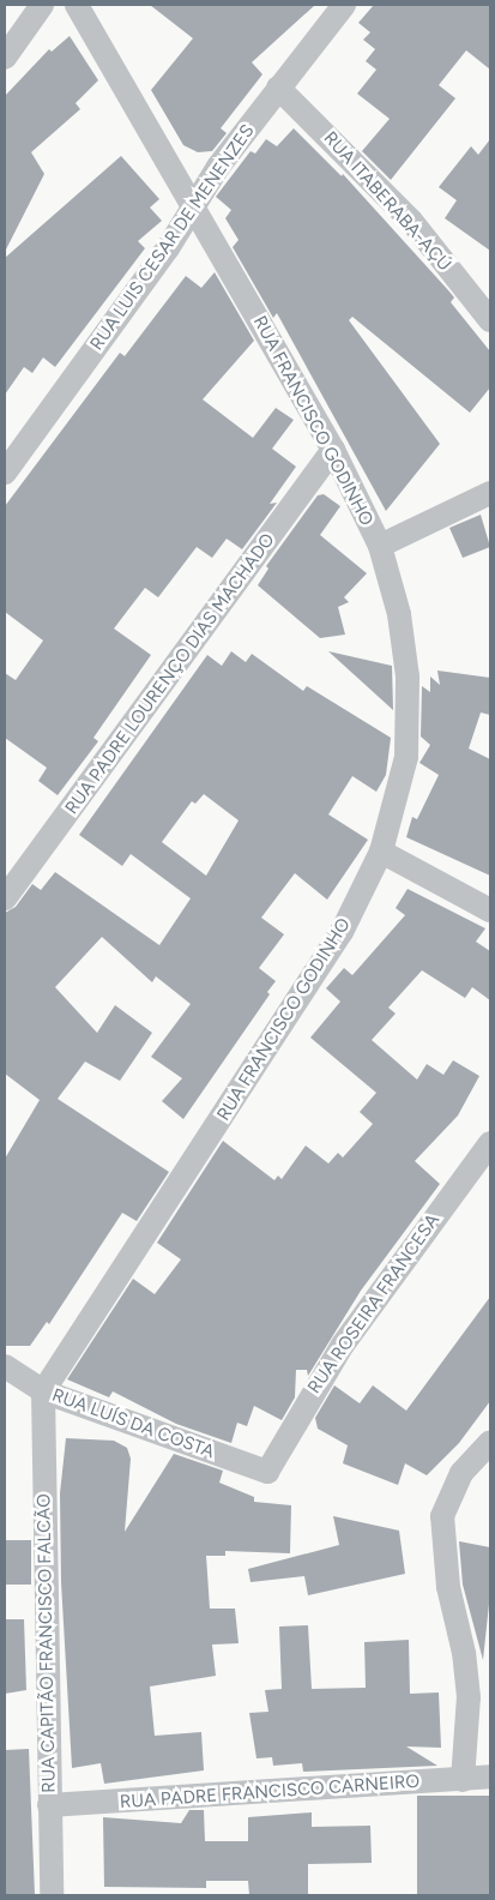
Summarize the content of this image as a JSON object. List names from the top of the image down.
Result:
{
  "streets": {
    "street": [
      "RUA ITABERABA-AÇÚ",
      "RUA LUIS CESAR DE MENENZES",
      "RUA FRANCISCO GODINHO",
      "RUA PADRE LOURENÇO DIAS MACHADO",
      "RUA ROSEIRA FRANCESA",
      "RUA LUÍS DA COSTA",
      "RUA CAPITÃO FRANCISCO FALCÃO",
      "RUA PADRE FRANCISCO CARNEIRO"
    ]
  },
  "crossings": [
    ["RUA ITABERABA-AÇÚ", "RUA LUIS CESAR DE MENENZES"],
    ["RUA LUIS CESAR DE MENENZES", "RUA FRANCISCO GODINHO"],
    ["RUA FRANCISCO GODINHO", "RUA PADRE LOURENÇO DIAS MACHADO"],
    ["RUA FRANCISCO GODINHO", "RUA LUÍS DA COSTA"],
    ["RUA FRANCISCO GODINHO", "RUA CAPITÃO FRANCISCO FALCÃO"],
    ["RUA ROSEIRA FRANCESA", "RUA LUÍS DA COSTA"],
    ["RUA LUÍS DA COSTA", "RUA CAPITÃO FRANCISCO FALCÃO"],
    ["RUA CAPITÃO FRANCISCO FALCÃO", "RUA PADRE FRANCISCO CARNEIRO"]
  ]
}
